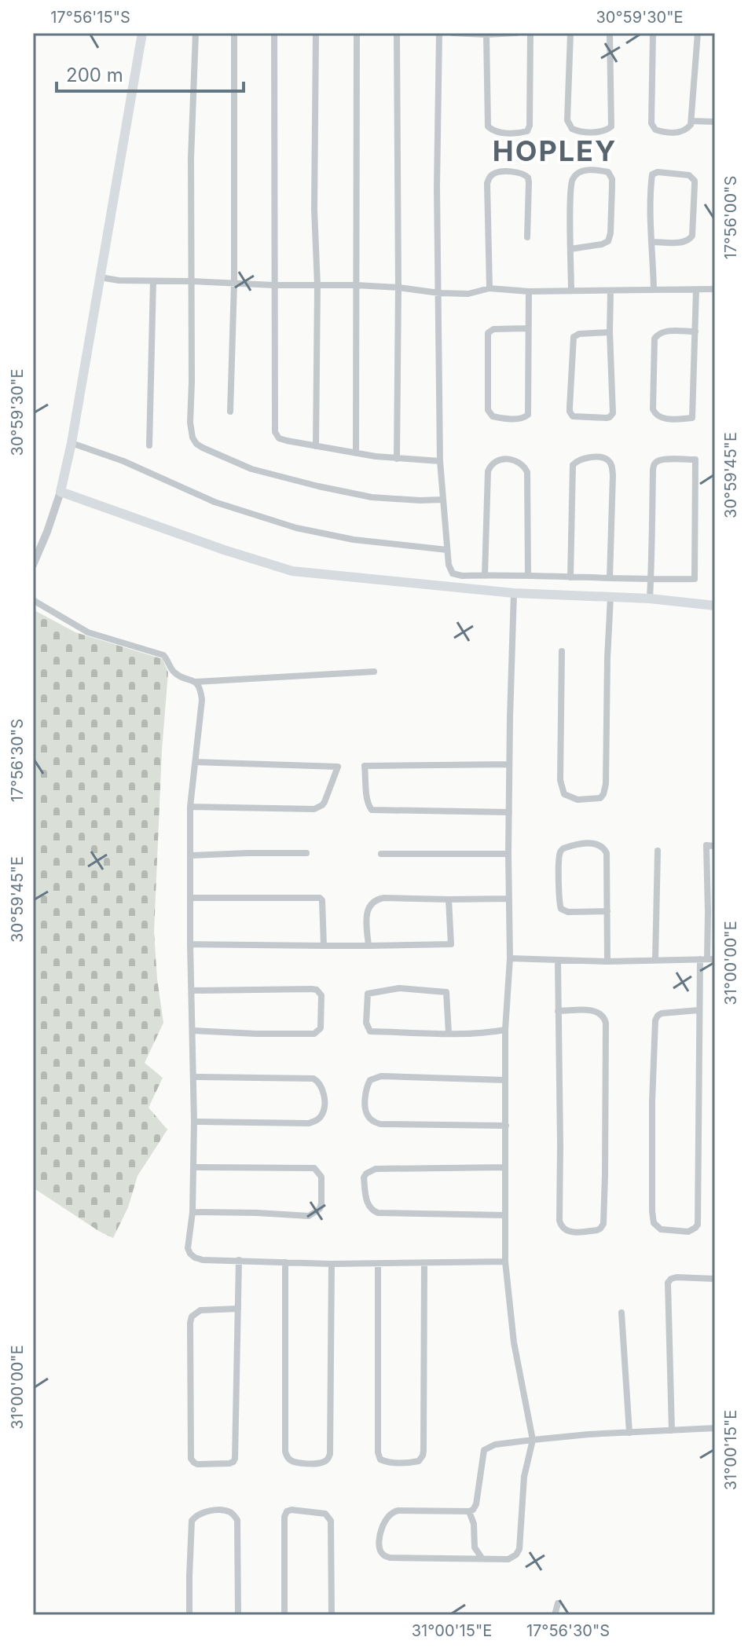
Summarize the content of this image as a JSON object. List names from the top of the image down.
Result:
{
  "districts": ["HOPLEY"],
  "scale_bar": "200 m",
  "coordinates": [
    "17°56'15\"S",
    "30°59'30\"E",
    "17°56'00\"S",
    "30°59'45\"E",
    "17°56'30\"S",
    "31°00'00\"E",
    "31°00'15\"E"
  ]
}
